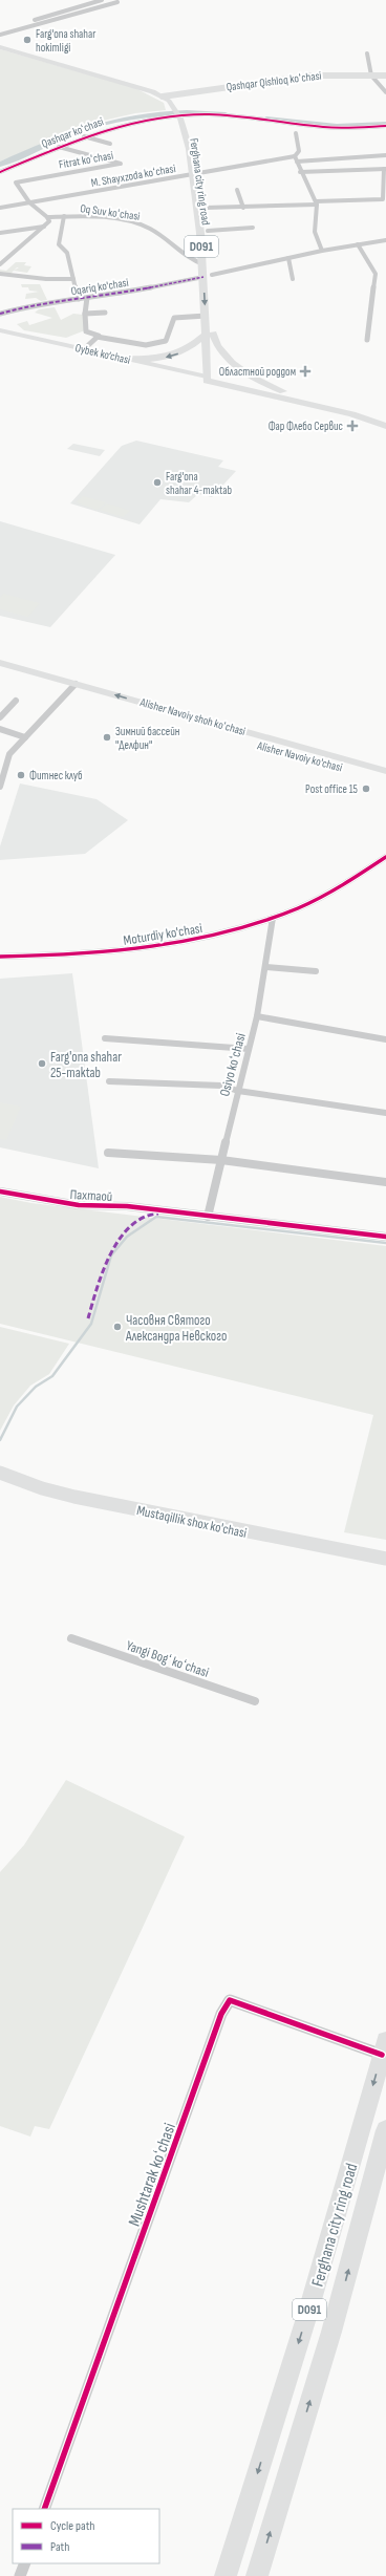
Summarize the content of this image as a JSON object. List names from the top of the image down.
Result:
{
  "streets": {
    "highway": ["Ferghana city ring road", "D091"],
    "main road": [
      "Qashqar Qishloq koʻchasi",
      "Oybek ko‘chasi",
      "Alisher Navoiy shoh koʻchasi",
      "Alisher Navoiy ko'chasi",
      "Mustaqillik shox ko'chasi"
    ],
    "street": [
      "Qashqar koʻchasi",
      "Fitrat koʻchasi",
      "M. Shayxzoda koʻchasi",
      "Oq Suv koʻchasi",
      "Oqariq ko'chasi",
      "Moturdiy ko'chasi",
      "Osiyo koʻchasi",
      "Пахтаой",
      "Yangi Bogʻ koʻchasi",
      "Mushtarak koʻchasi"
    ]
  },
  "crossings": [
    ["Qashqar Qishloq koʻchasi", "Ferghana city ring road"],
    ["Qashqar koʻchasi", "Fitrat koʻchasi"],
    ["Qashqar koʻchasi", "Ferghana city ring road"],
    ["Fitrat koʻchasi", "M. Shayxzoda koʻchasi"],
    ["M. Shayxzoda koʻchasi", "Ferghana city ring road"],
    ["Ferghana city ring road", "Oq Suv koʻchasi"],
    ["Ferghana city ring road", "D091"],
    ["Ferghana city ring road", "Oqariq ko'chasi"],
    ["Ferghana city ring road", "Oybek ko‘chasi"],
    ["Ferghana city ring road", "Mushtarak koʻchasi"],
    ["D091", "Oybek ko‘chasi"],
    ["Alisher Navoiy shoh koʻchasi", "Alisher Navoiy ko'chasi"],
    ["Moturdiy ko'chasi", "Osiyo koʻchasi"],
    ["Osiyo koʻchasi", "Пахтаой"]
  ],
  "one_way": ["Alisher Navoiy shoh koʻchasi"],
  "places": {
    "other": [
      "Farg'ona shahar hokimligi",
      "Farg'ona shahar 4-maktab",
      "Зимний бассейн \"Делфин\"",
      "Фитнес клуб",
      "Post office 15",
      "Farg'ona shahar 25-maktab",
      "Часовня Святого Александра Невского"
    ],
    "health": ["Областной роддом", "Фар Флебо Сервис"]
  },
  "legend": ["Cycle path", "Path"]
}
